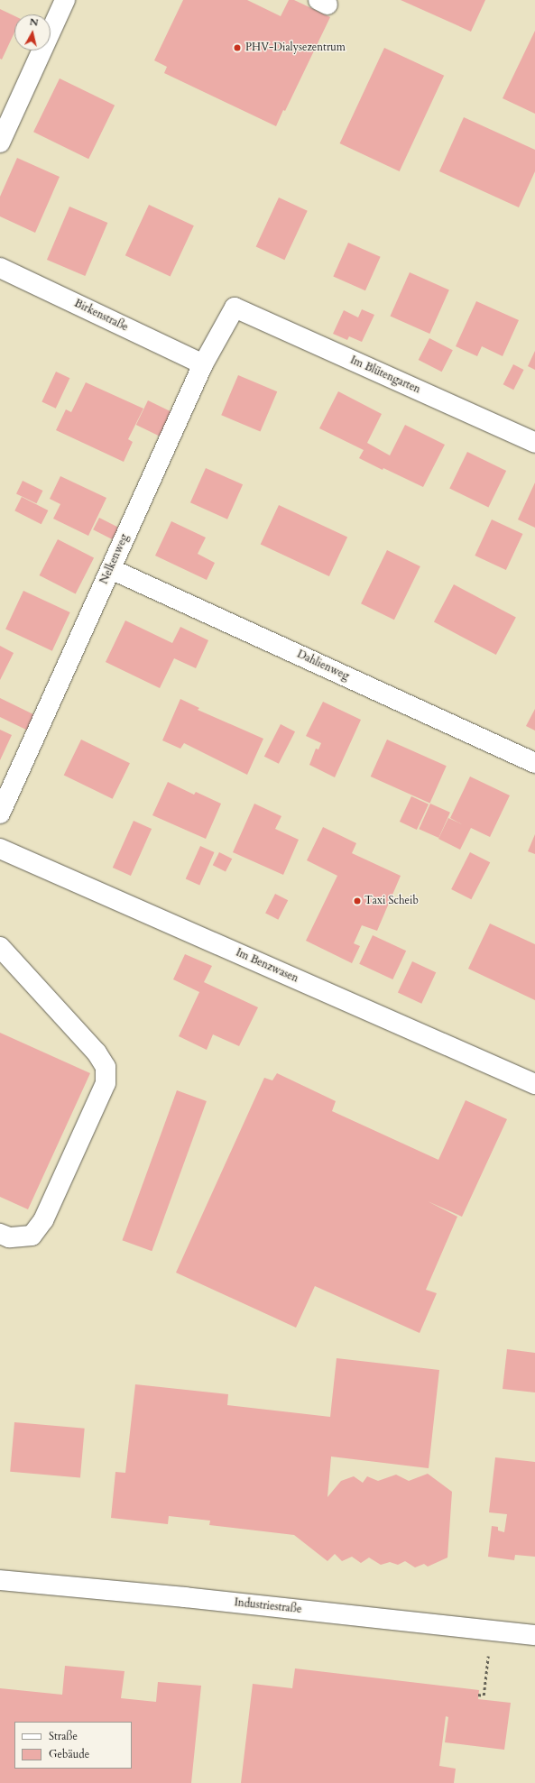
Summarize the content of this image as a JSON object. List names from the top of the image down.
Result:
{
  "streets": {
    "street": [
      "Birkenstraße",
      "Im Blütengarten",
      "Nelkenweg",
      "Dahlienweg",
      "Im Benzwasen",
      "Industriestraße"
    ]
  },
  "crossings": [
    ["Birkenstraße", "Nelkenweg"],
    ["Im Blütengarten", "Nelkenweg"],
    ["Nelkenweg", "Dahlienweg"]
  ],
  "places": ["PHV-Dialysezentrum", "Taxi Scheib"],
  "legend": ["Straße", "Gebäude"],
  "north": "top"
}
